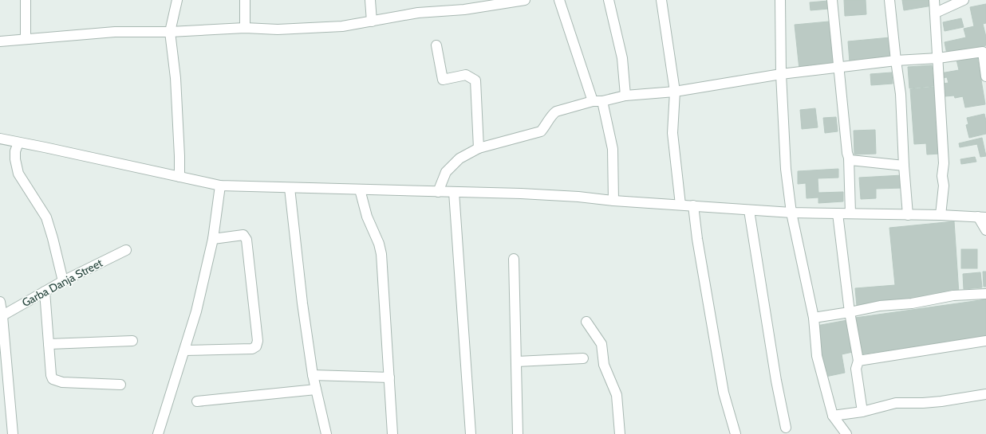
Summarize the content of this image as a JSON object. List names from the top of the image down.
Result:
{
  "streets": {
    "street": ["Garba Danja Street"]
  }
}
